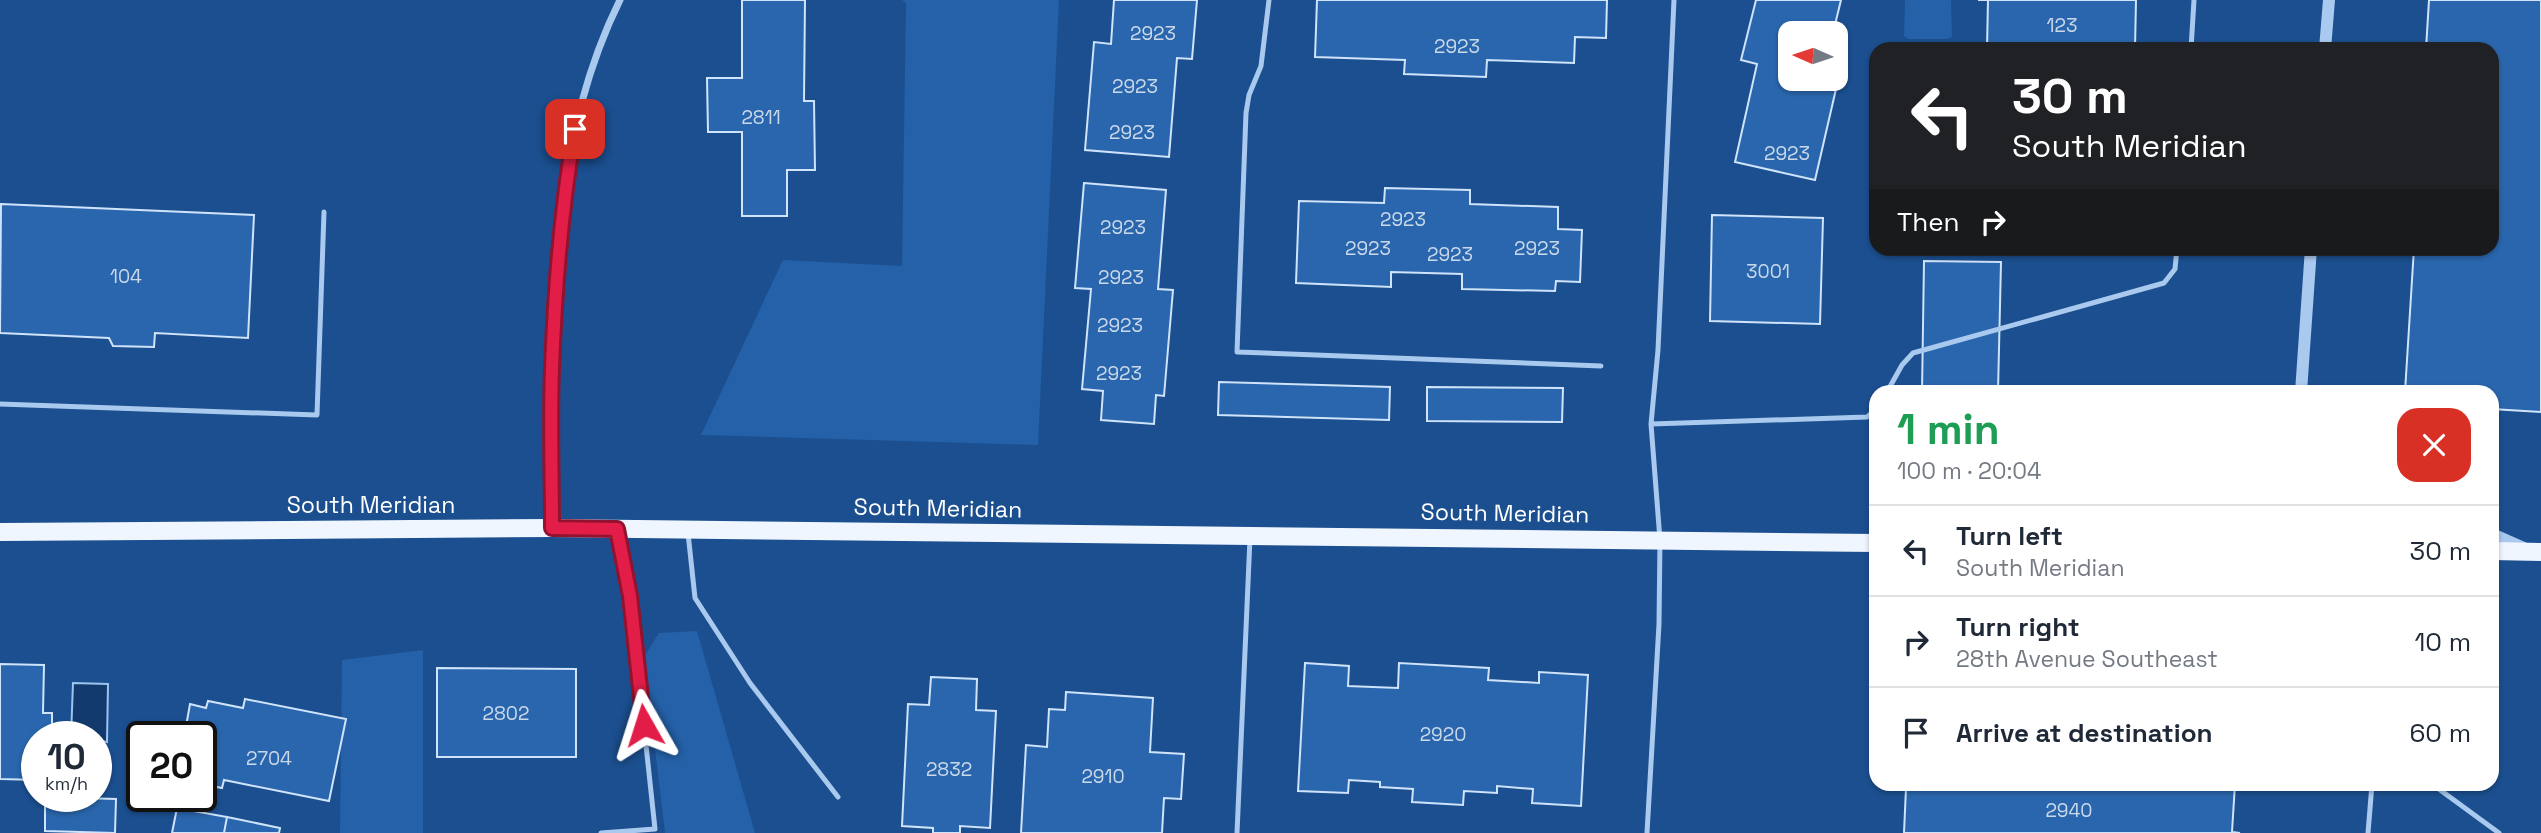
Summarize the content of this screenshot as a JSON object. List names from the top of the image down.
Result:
{
  "streets": {
    "main road": ["South Meridian"]
  },
  "house_numbers": [
    "123",
    "2923",
    "2923",
    "2923",
    "2811",
    "2923",
    "2923",
    "2923",
    "2923",
    "2923",
    "2923",
    "2923",
    "3001",
    "104",
    "2923",
    "2923",
    "2923",
    "2802",
    "2920",
    "2704",
    "2832",
    "2910",
    "2940"
  ],
  "north": "left",
  "page": {
    "turn": ["30 m", "South Meridian"],
    "then": "Then",
    "heading": ["1 min", "100 m · 20:04"],
    "list": [
      {
        "name": "Turn left",
        "note": "South Meridian",
        "value": "30 m"
      },
      {
        "name": "Turn right",
        "note": "28th Avenue Southeast",
        "value": "10 m"
      },
      {
        "name": "Arrive at destination",
        "value": "60 m"
      }
    ],
    "speed": "10 km/h",
    "limit": "20"
  }
}
